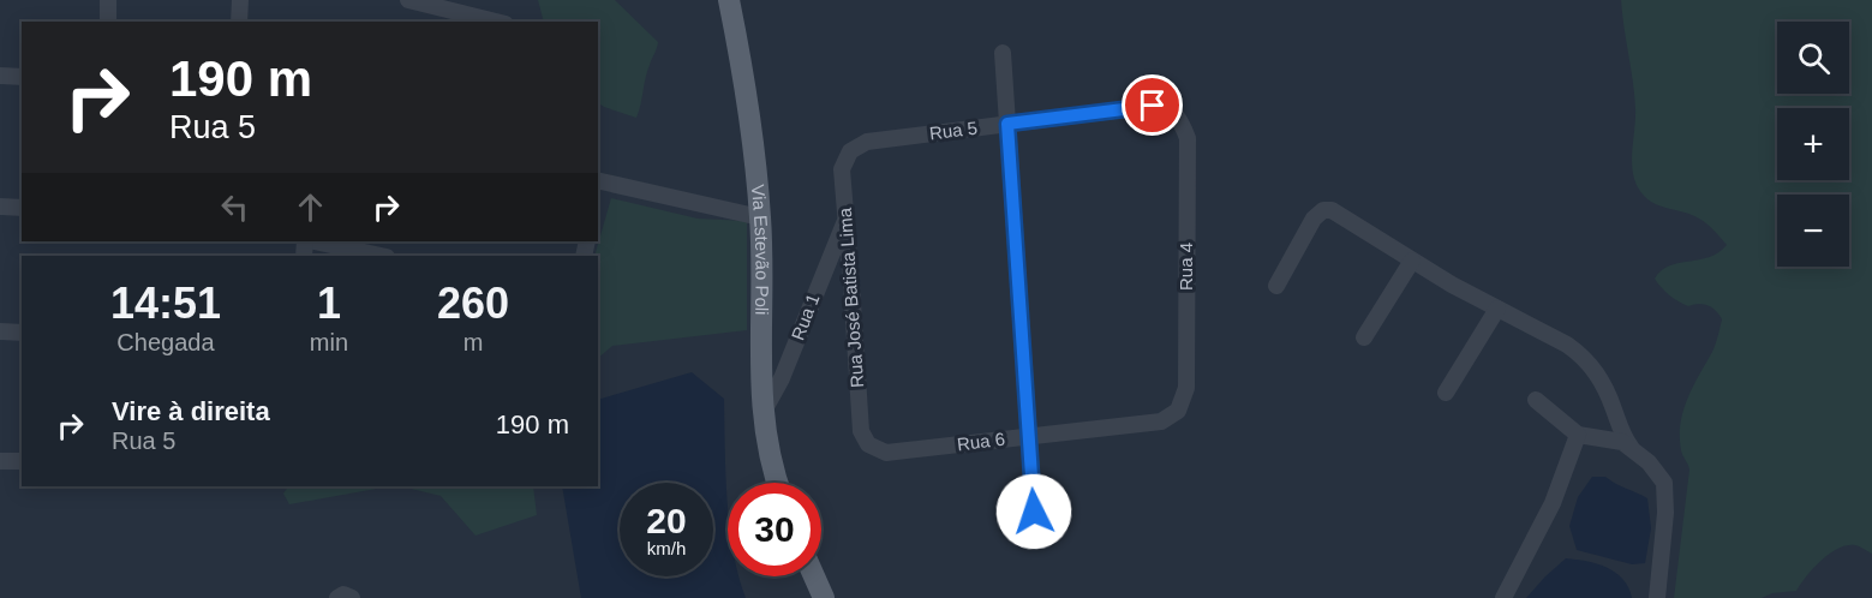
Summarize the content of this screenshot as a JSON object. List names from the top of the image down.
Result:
{
  "streets": {
    "main road": ["Via Estevão Poli"],
    "street": [
      "Rua 5",
      "Rua 4",
      "Rua José Batista Lima",
      "Rua 1",
      "Rua 6"
    ]
  },
  "crossings": [
    ["Rua 5", "Rua 4"],
    ["Rua 5", "Rua José Batista Lima"],
    ["Via Estevão Poli", "Rua 1"],
    ["Rua 4", "Rua 6"],
    ["Rua José Batista Lima", "Rua 1"],
    ["Rua José Batista Lima", "Rua 6"]
  ],
  "page": {
    "map_buttons": ["+", "−"],
    "turn": ["190 m", "Rua 5"],
    "eta": [
      "14:51",
      "Chegada",
      "1",
      "min",
      "260",
      "m"
    ],
    "list": [
      {
        "name": "Vire à direita",
        "note": "Rua 5",
        "value": "190 m"
      }
    ],
    "speed": "20 km/h",
    "limit": "30"
  }
}
